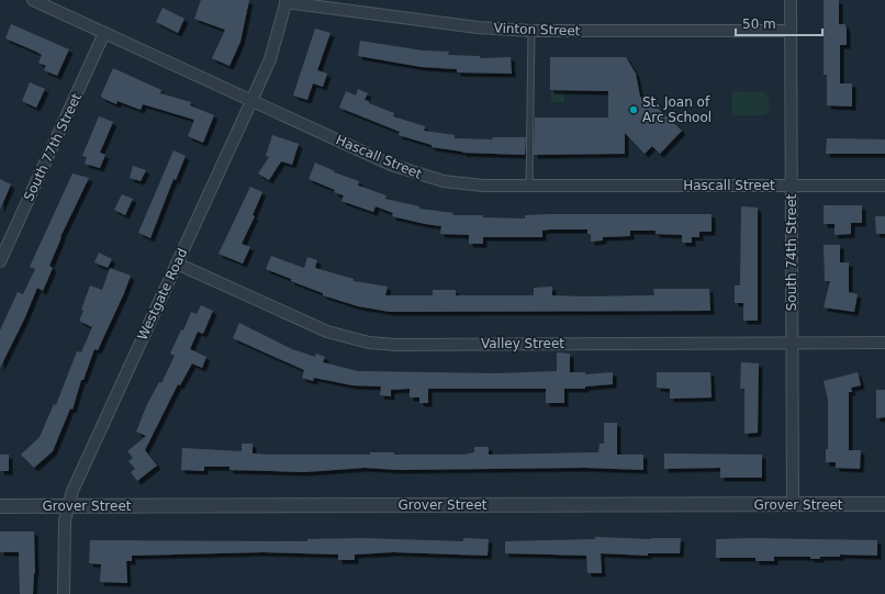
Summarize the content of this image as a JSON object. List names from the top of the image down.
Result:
{
  "streets": {
    "street": [
      "Vinton Street",
      "South 77th Street",
      "Hascall Street",
      "South 74th Street",
      "Westgate Road",
      "Valley Street",
      "Grover Street"
    ]
  },
  "crossings": [
    ["Vinton Street", "South 74th Street"],
    ["Vinton Street", "Westgate Road"],
    ["South 77th Street", "Hascall Street"],
    ["Hascall Street", "South 74th Street"],
    ["Hascall Street", "Westgate Road"],
    ["South 74th Street", "Valley Street"],
    ["South 74th Street", "Grover Street"],
    ["Westgate Road", "Valley Street"],
    ["Westgate Road", "Grover Street"]
  ],
  "places": ["St. Joan of Arc School"],
  "scale_bar": "50 m"
}
